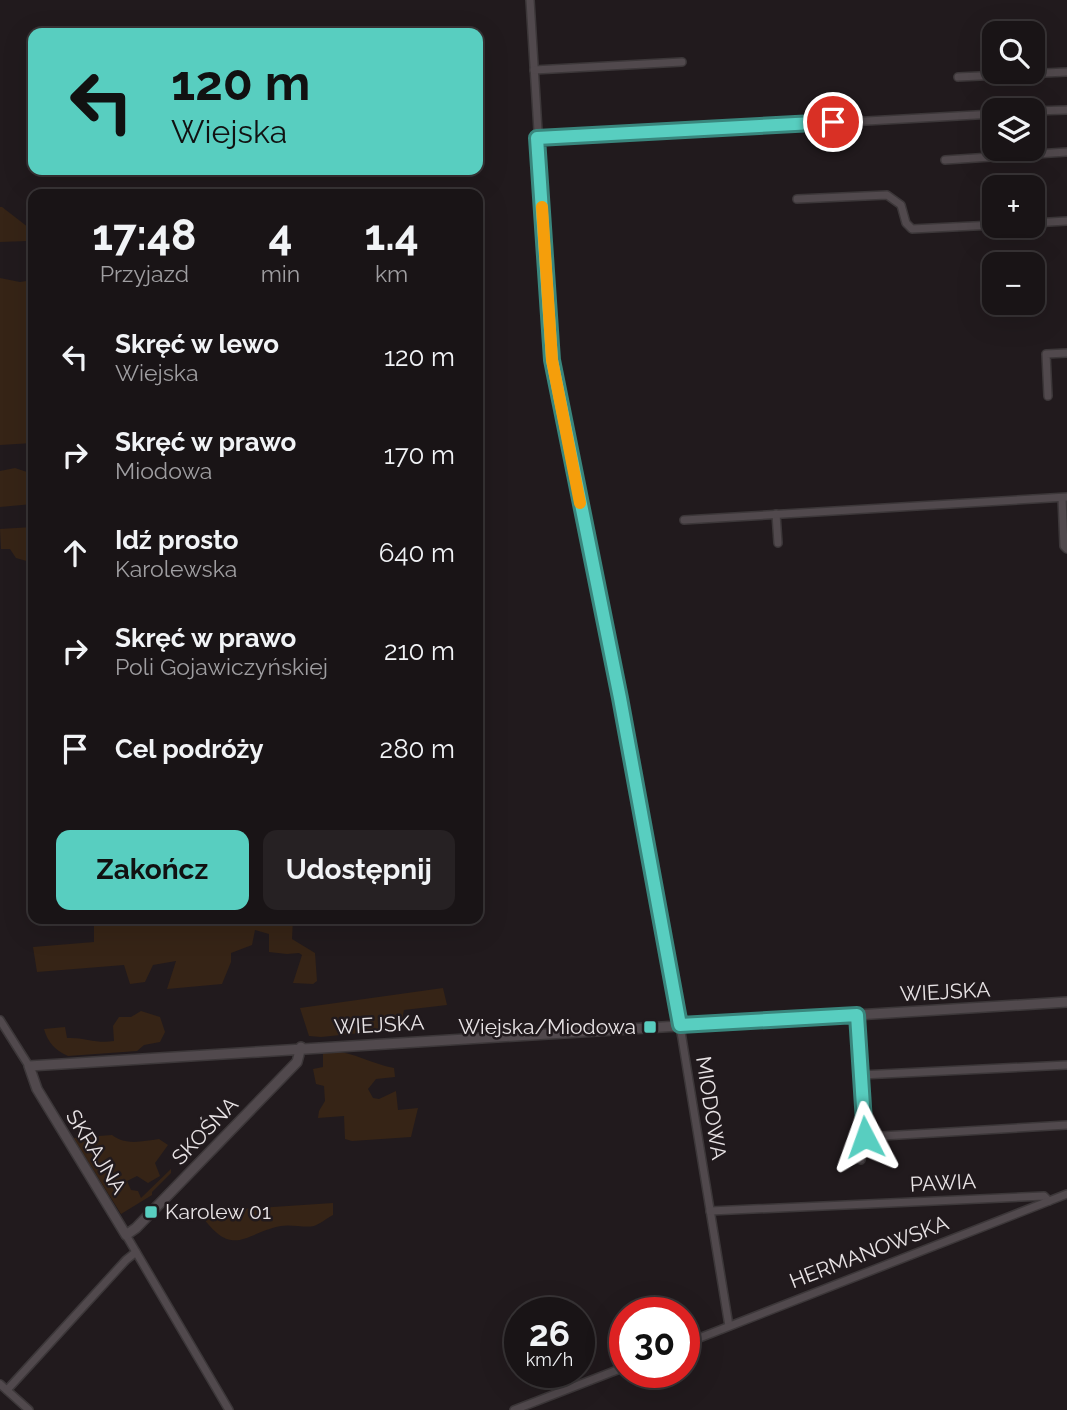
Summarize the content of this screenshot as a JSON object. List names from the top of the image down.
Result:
{
  "streets": {
    "street": [
      "WIEJSKA",
      "MIODOWA",
      "SKOŚNA",
      "SKRAJNA",
      "PAWIA",
      "HERMANOWSKA"
    ]
  },
  "crossings": [
    ["WIEJSKA", "MIODOWA"],
    ["WIEJSKA", "SKOŚNA"],
    ["WIEJSKA", "SKRAJNA"],
    ["MIODOWA", "PAWIA"],
    ["MIODOWA", "HERMANOWSKA"],
    ["SKOŚNA", "SKRAJNA"],
    ["PAWIA", "HERMANOWSKA"]
  ],
  "places": {
    "transit": ["Wiejska/Miodowa", "Karolew 01"]
  },
  "page": {
    "map_buttons": ["+", "−"],
    "turn": ["120 m", "Wiejska"],
    "eta": [
      "17:48",
      "Przyjazd",
      "4",
      "min",
      "1.4",
      "km"
    ],
    "list": [
      {
        "name": "Skręć w lewo",
        "note": "Wiejska",
        "value": "120 m"
      },
      {
        "name": "Skręć w prawo",
        "note": "Miodowa",
        "value": "170 m"
      },
      {
        "name": "Idź prosto",
        "note": "Karolewska",
        "value": "640 m"
      },
      {
        "name": "Skręć w prawo",
        "note": "Poli Gojawiczyńskiej",
        "value": "210 m"
      },
      {
        "name": "Cel podróży",
        "value": "280 m"
      }
    ],
    "buttons": ["Zakończ", "Udostępnij"],
    "speed": "26 km/h",
    "limit": "30"
  }
}
